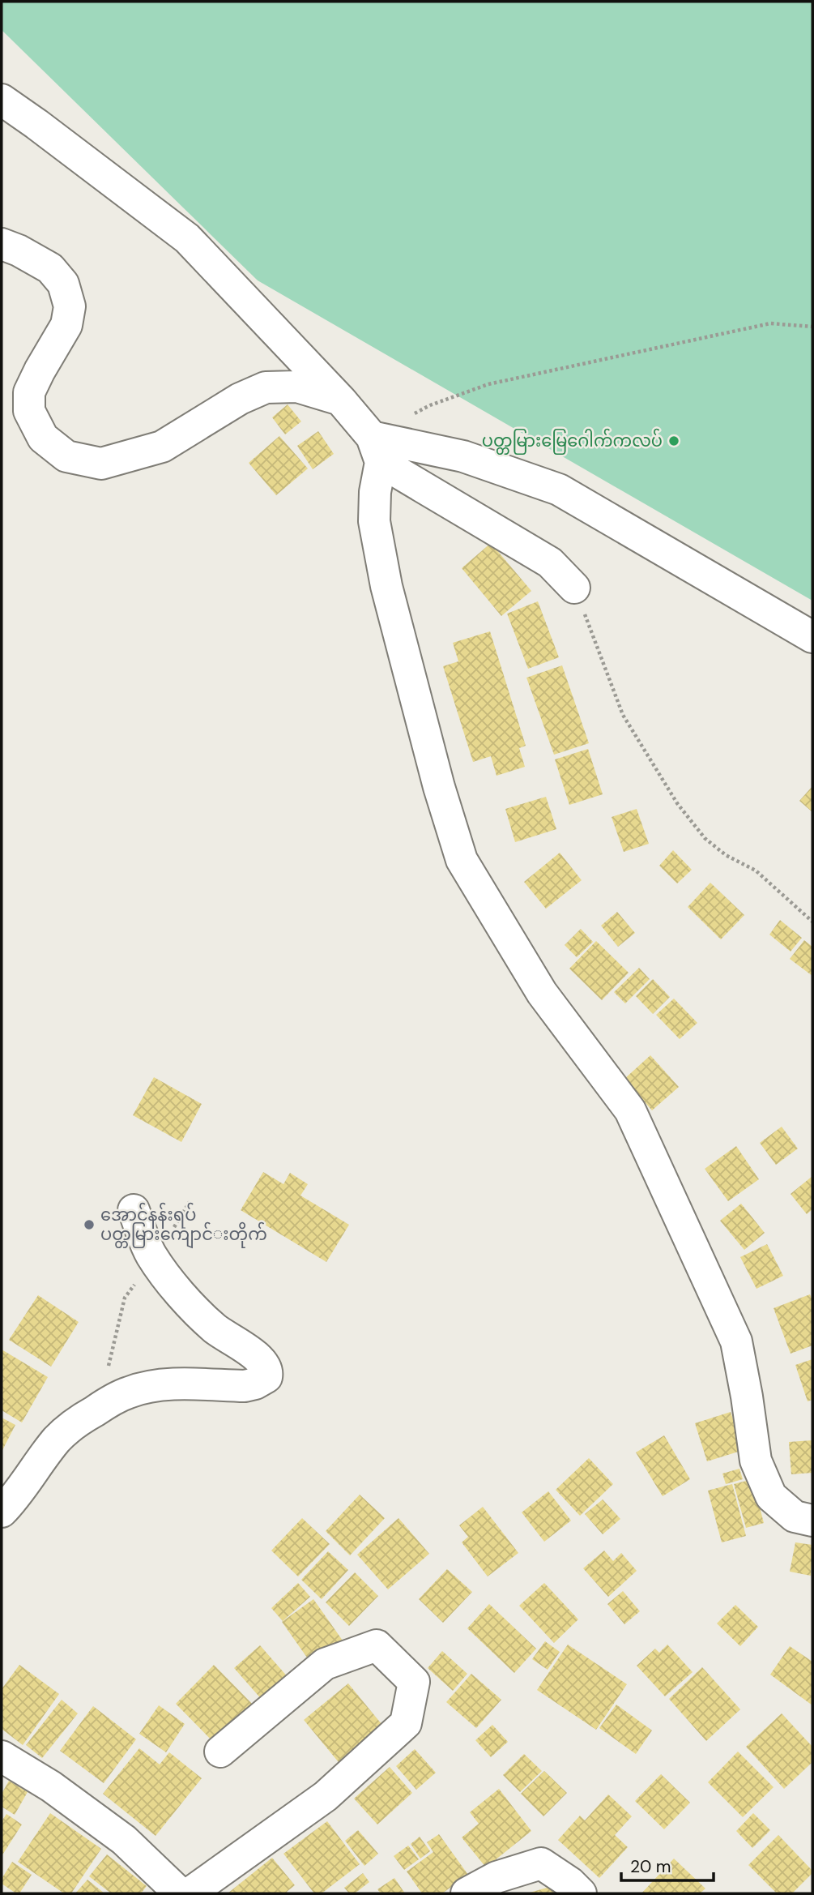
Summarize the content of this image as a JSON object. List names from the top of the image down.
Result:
{
  "places": ["ပတ္တမြားမြေဂေါက်ကလပ်", "အောင်နန်းရပ် ပတ္တမြား‌ကျောင်‌းတိုက်"],
  "scale_bar": "20 m"
}
